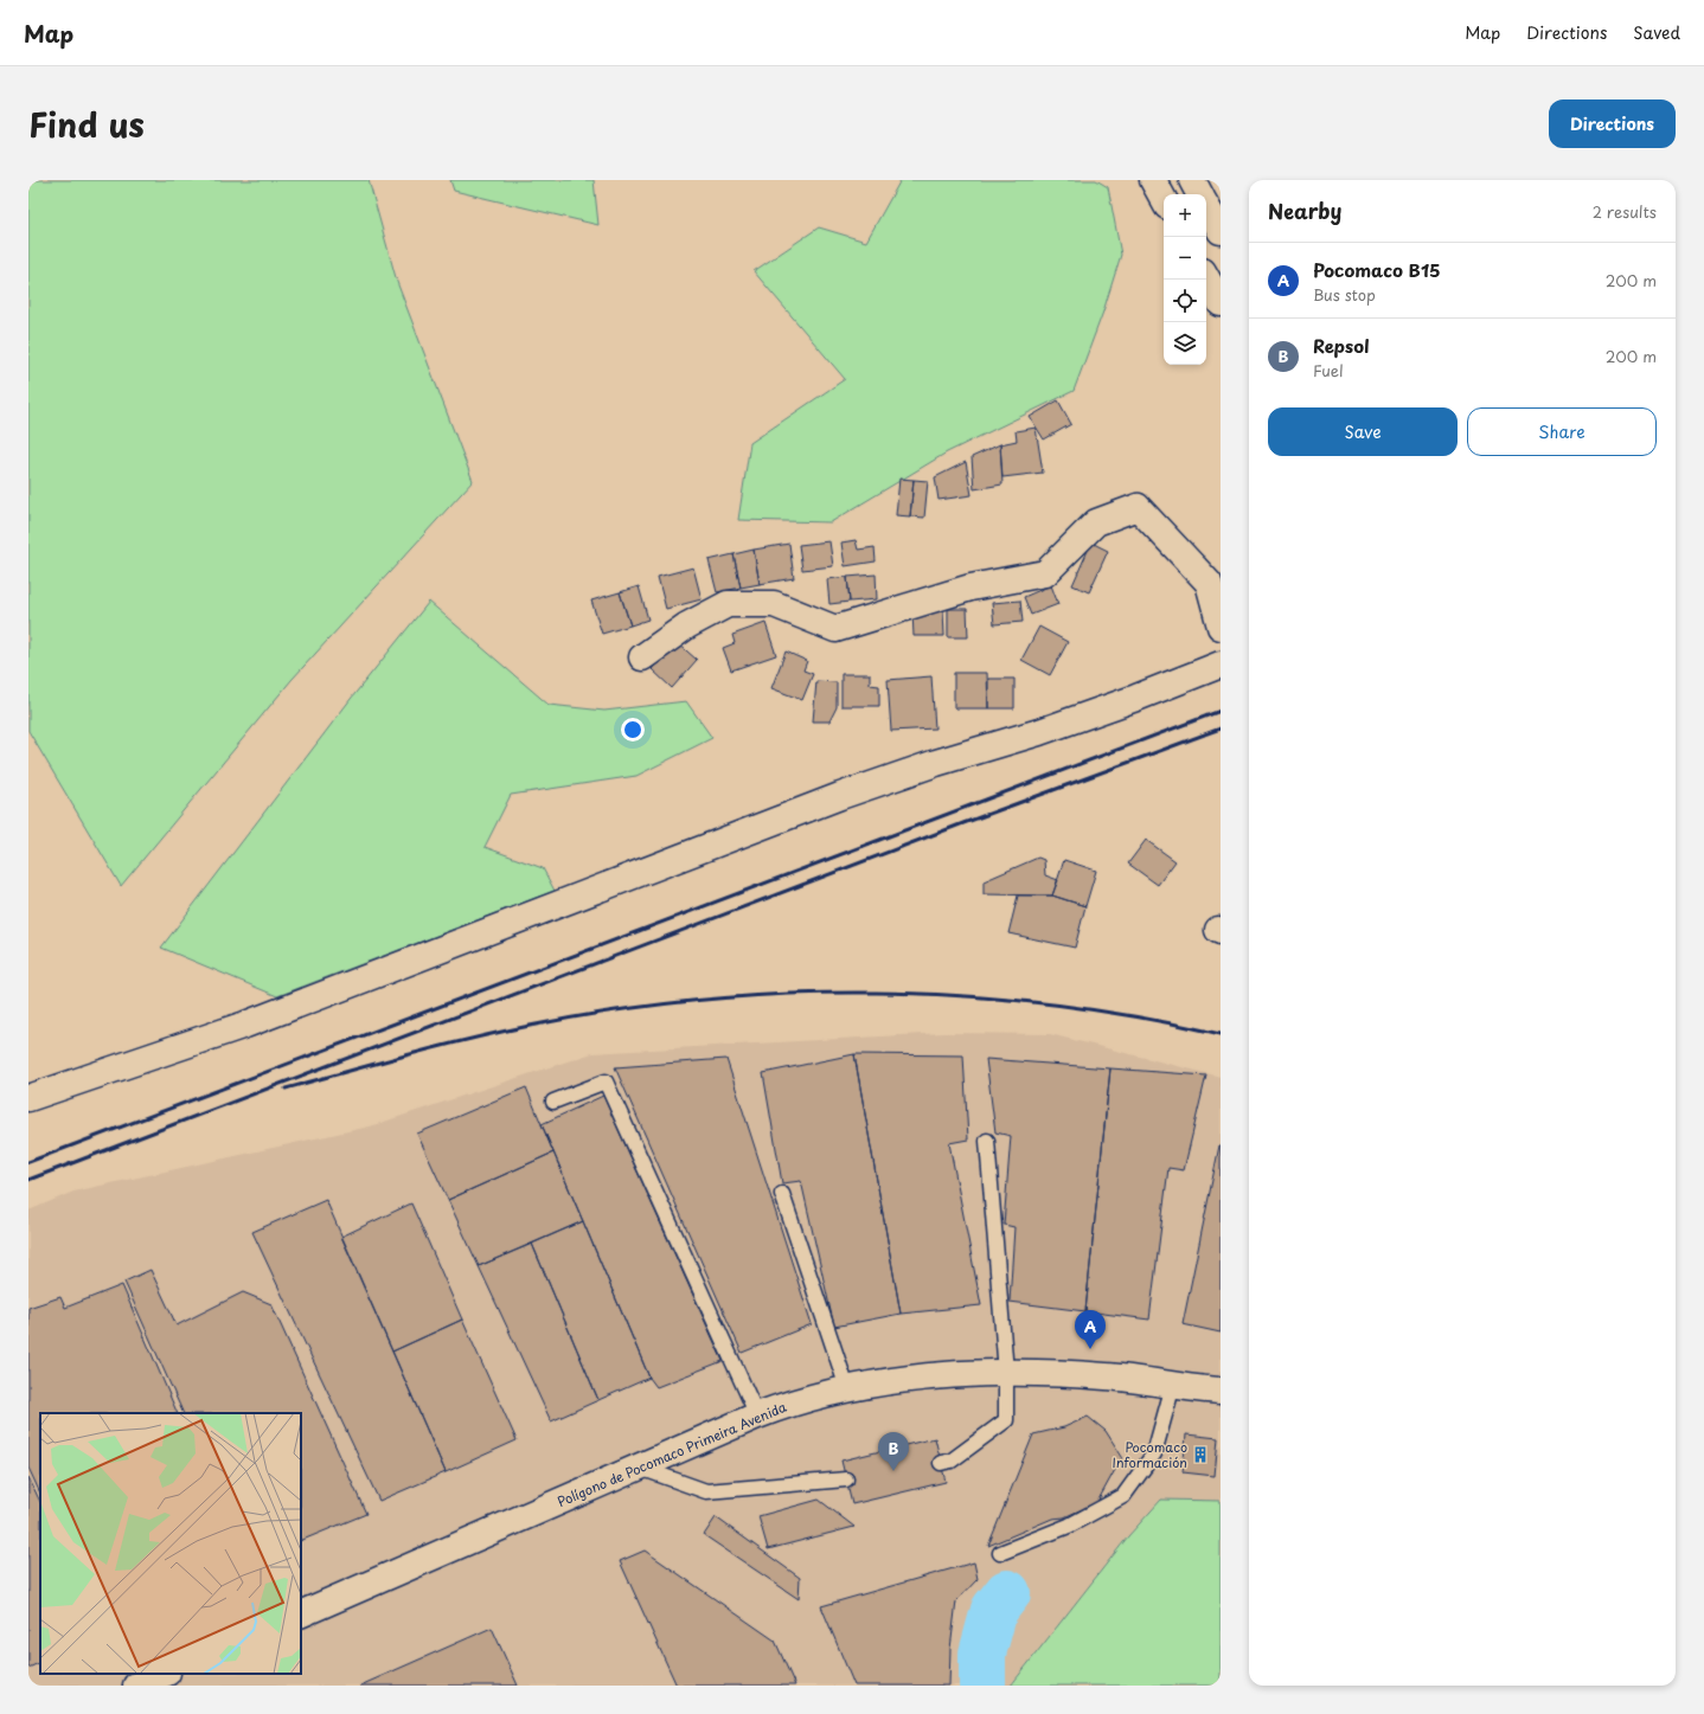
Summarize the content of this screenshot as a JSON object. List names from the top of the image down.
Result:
{
  "streets": {
    "main road": ["Polígono de Pocomaco Primeira Avenida"]
  },
  "places": {
    "building": ["Pocomaco Información"]
  },
  "page": {
    "header": "Map",
    "nav": ["Map", "Directions", "Saved"],
    "title": "Find us",
    "buttons": [
      "Directions",
      ["Save", "Share"]
    ],
    "heading": ["Nearby", "2 results"],
    "map_buttons": ["+", "−"],
    "list": [
      {
        "mark": "A",
        "name": "Pocomaco B15",
        "note": "Bus stop",
        "value": "200 m"
      },
      {
        "mark": "B",
        "name": "Repsol",
        "note": "Fuel",
        "value": "200 m"
      }
    ],
    "pins": ["A", "B"]
  }
}
